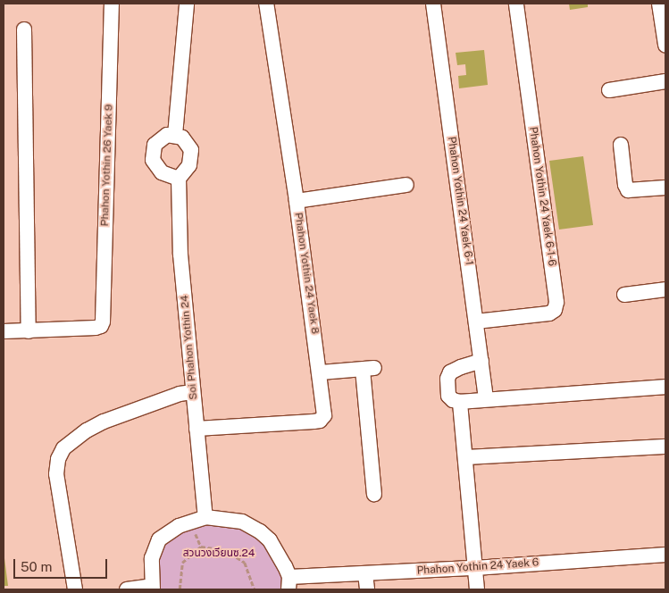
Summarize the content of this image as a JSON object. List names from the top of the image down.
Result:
{
  "streets": {
    "street": [
      "Phahon Yothin 26 Yaek 9",
      "Phahon Yothin 24 Yaek 6-1-6",
      "Phahon Yothin 24 Yaek 6-1",
      "Phahon Yothin 24 Yaek 8",
      "Soi Phahon Yothin 24",
      "Phahon Yothin 24 Yaek 6"
    ]
  },
  "crossings": [
    ["Phahon Yothin 24 Yaek 6-1-6", "Phahon Yothin 24 Yaek 6-1"],
    ["Phahon Yothin 24 Yaek 8", "Soi Phahon Yothin 24"]
  ],
  "parks": ["สวนวงเวียนซ.24"],
  "scale_bar": "50 m"
}
